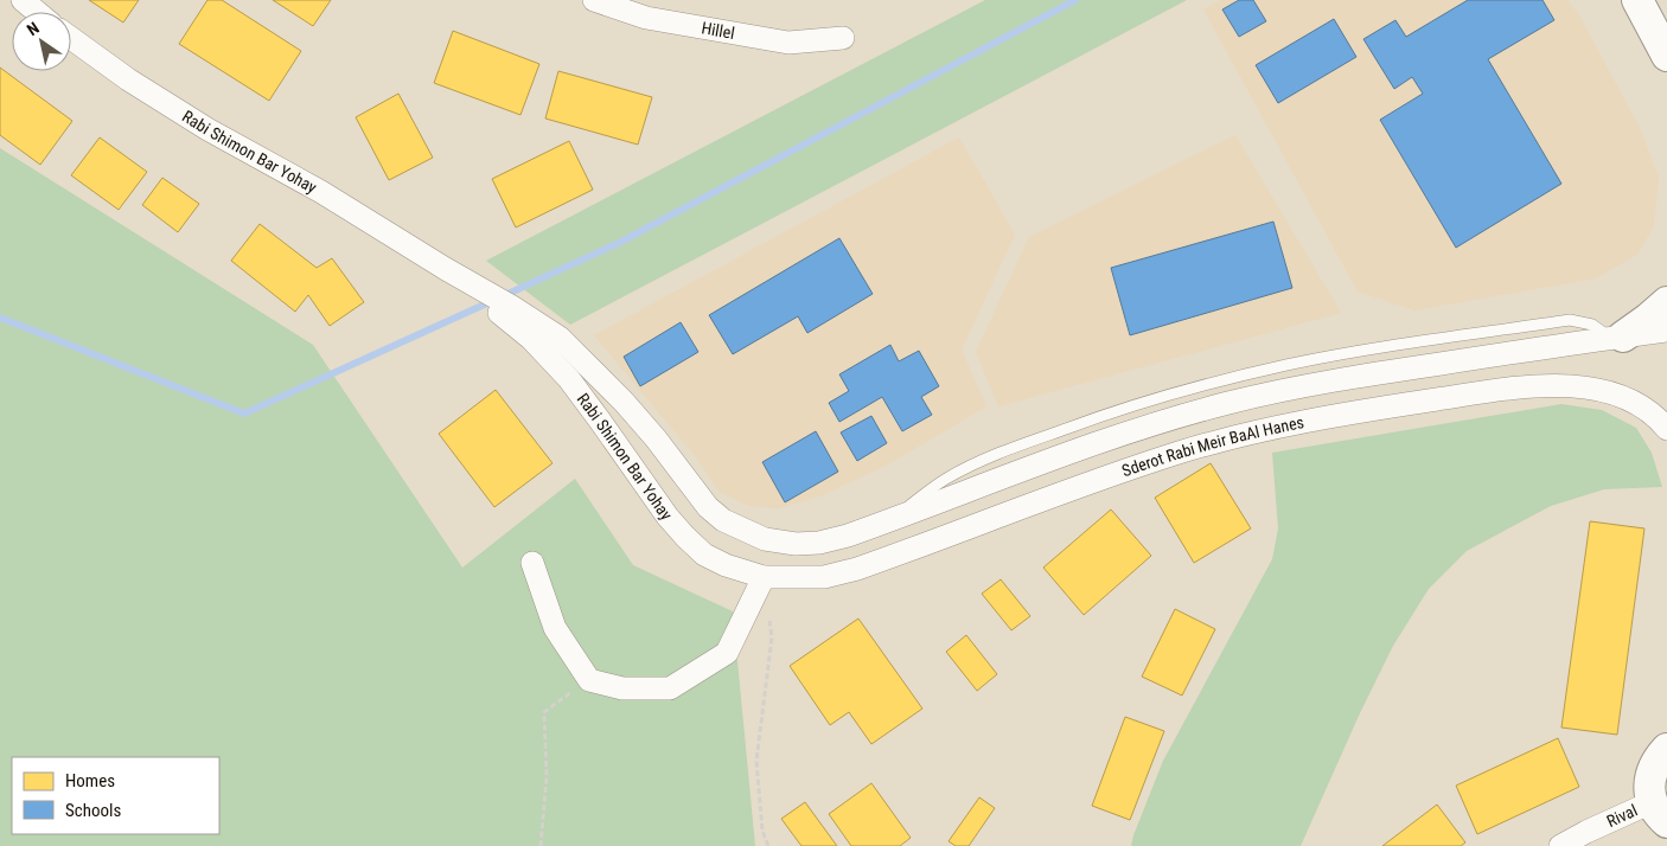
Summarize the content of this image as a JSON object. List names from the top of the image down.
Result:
{
  "streets": {
    "street": [
      "Hillel",
      "Rabi Shimon Bar Yohay",
      "Sderot Rabi Meir BaAl Hanes",
      "Rival"
    ]
  },
  "crossings": [
    ["Rabi Shimon Bar Yohay", "Sderot Rabi Meir BaAl Hanes"]
  ],
  "legend": ["Homes", "Schools"],
  "north": "top left"
}
